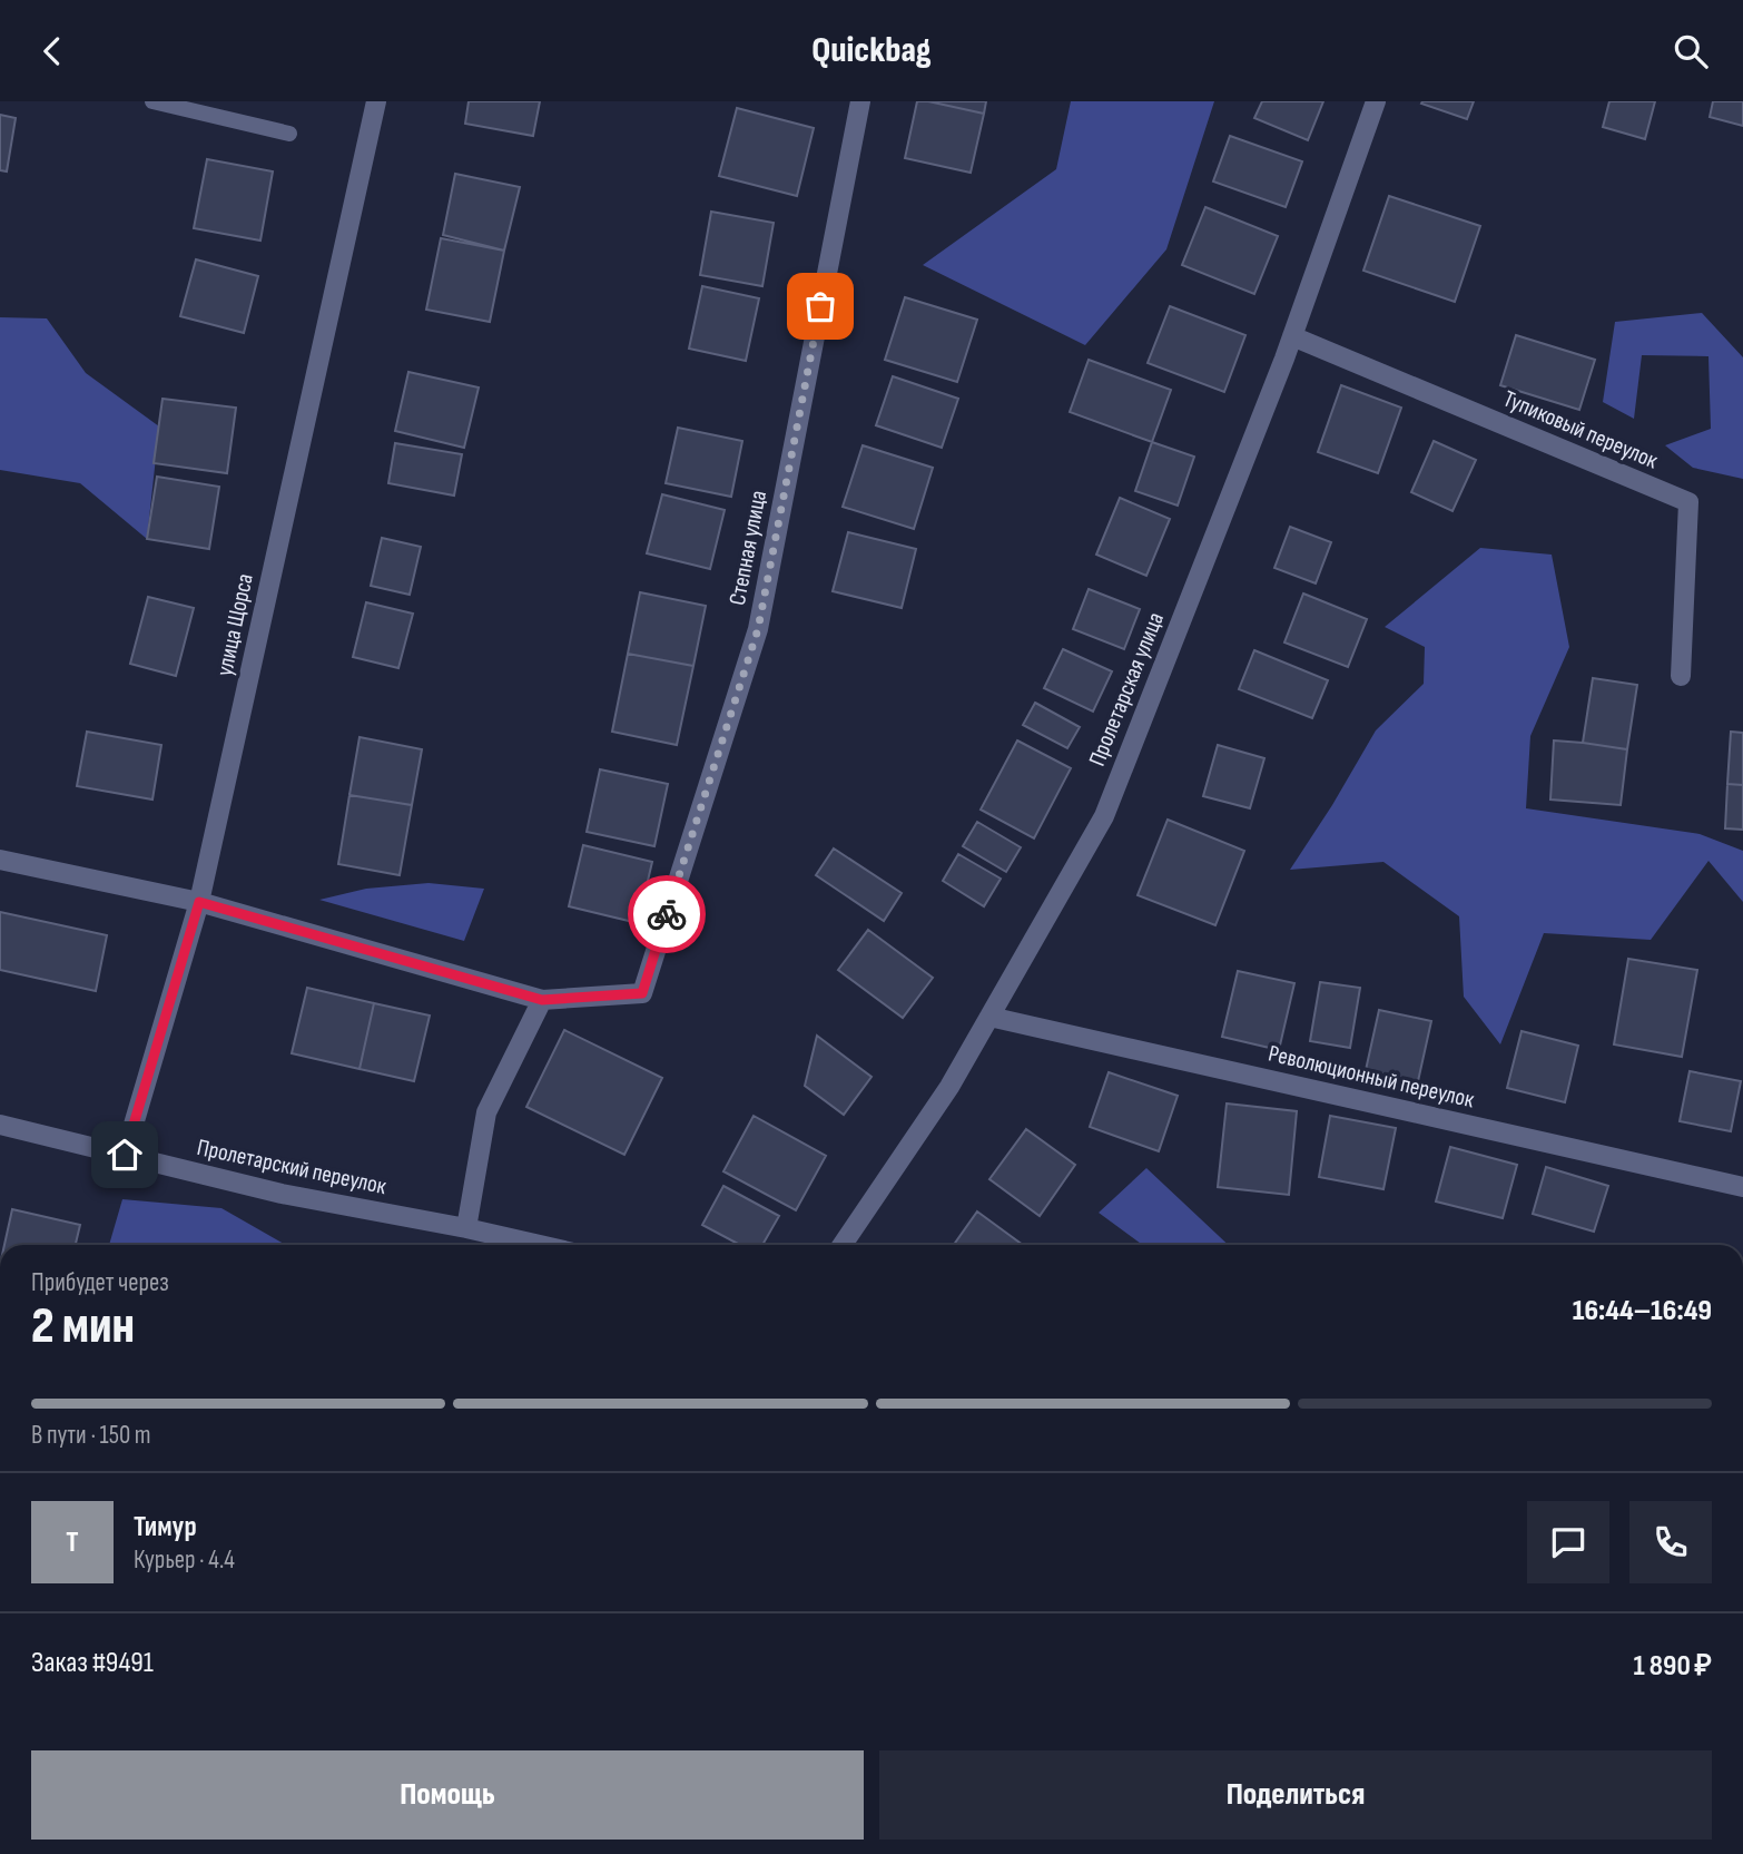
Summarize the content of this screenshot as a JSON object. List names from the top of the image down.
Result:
{
  "streets": {
    "street": [
      "Тупиковый переулок",
      "Степная улица",
      "улица Щорса",
      "Пролетарская улица",
      "Революционный переулок",
      "Пролетарский переулок"
    ]
  },
  "crossings": [
    ["Тупиковый переулок", "Пролетарская улица"],
    ["улица Щорса", "Пролетарский переулок"],
    ["Пролетарская улица", "Революционный переулок"]
  ],
  "page": {
    "header": "Quickbag",
    "heading": ["2 мин", "Прибудет через", "16:44–16:49"],
    "panel": [
      "Тимур",
      "Курьер · 4.4",
      "Заказ #9491",
      "1 890 ₽"
    ],
    "bar": "В пути · 150 m",
    "round": "Т",
    "buttons": ["Помощь", "Поделиться"]
  }
}
